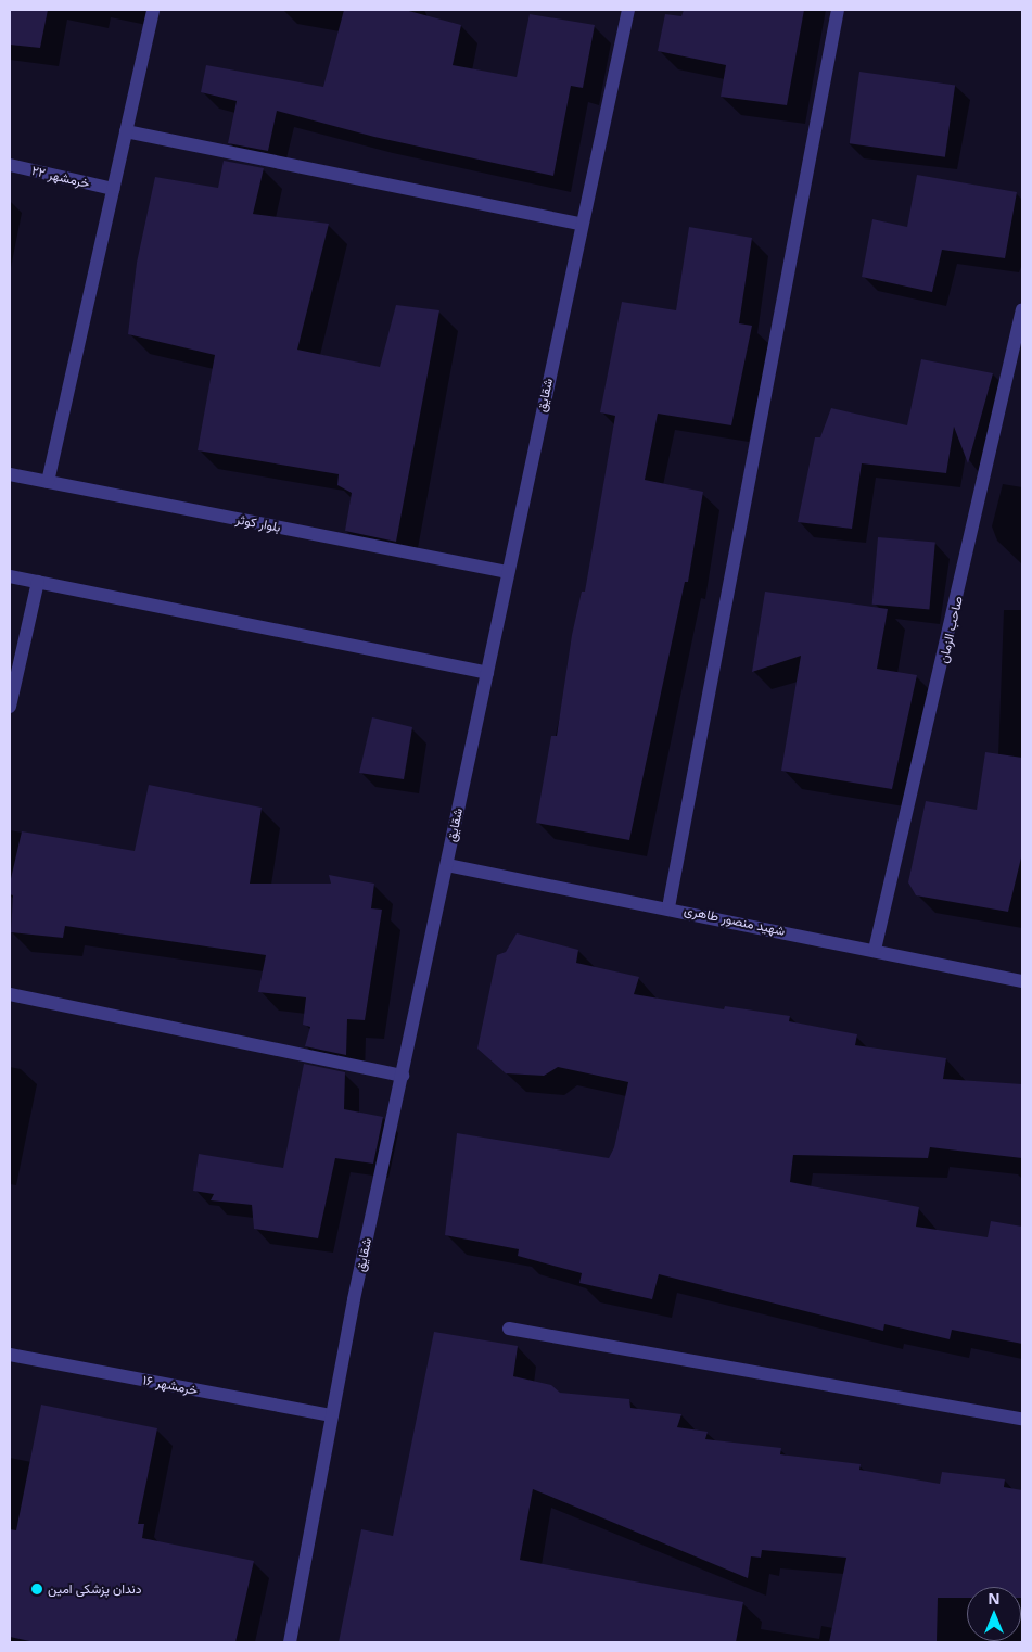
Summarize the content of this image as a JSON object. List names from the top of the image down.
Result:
{
  "streets": {
    "street": [
      "خرمشهر ۲۲",
      "شقایق",
      "بلوار کوثر",
      "صاحب الزمان",
      "شهید منصور طاهری",
      "خرمشهر ۱۶"
    ]
  },
  "crossings": [
    ["شقایق", "بلوار کوثر"],
    ["شقایق", "شهید منصور طاهری"],
    ["شقایق", "خرمشهر ۱۶"],
    ["صاحب الزمان", "شهید منصور طاهری"]
  ],
  "places": ["دندان پزشکی امین"],
  "north": "top"
}
